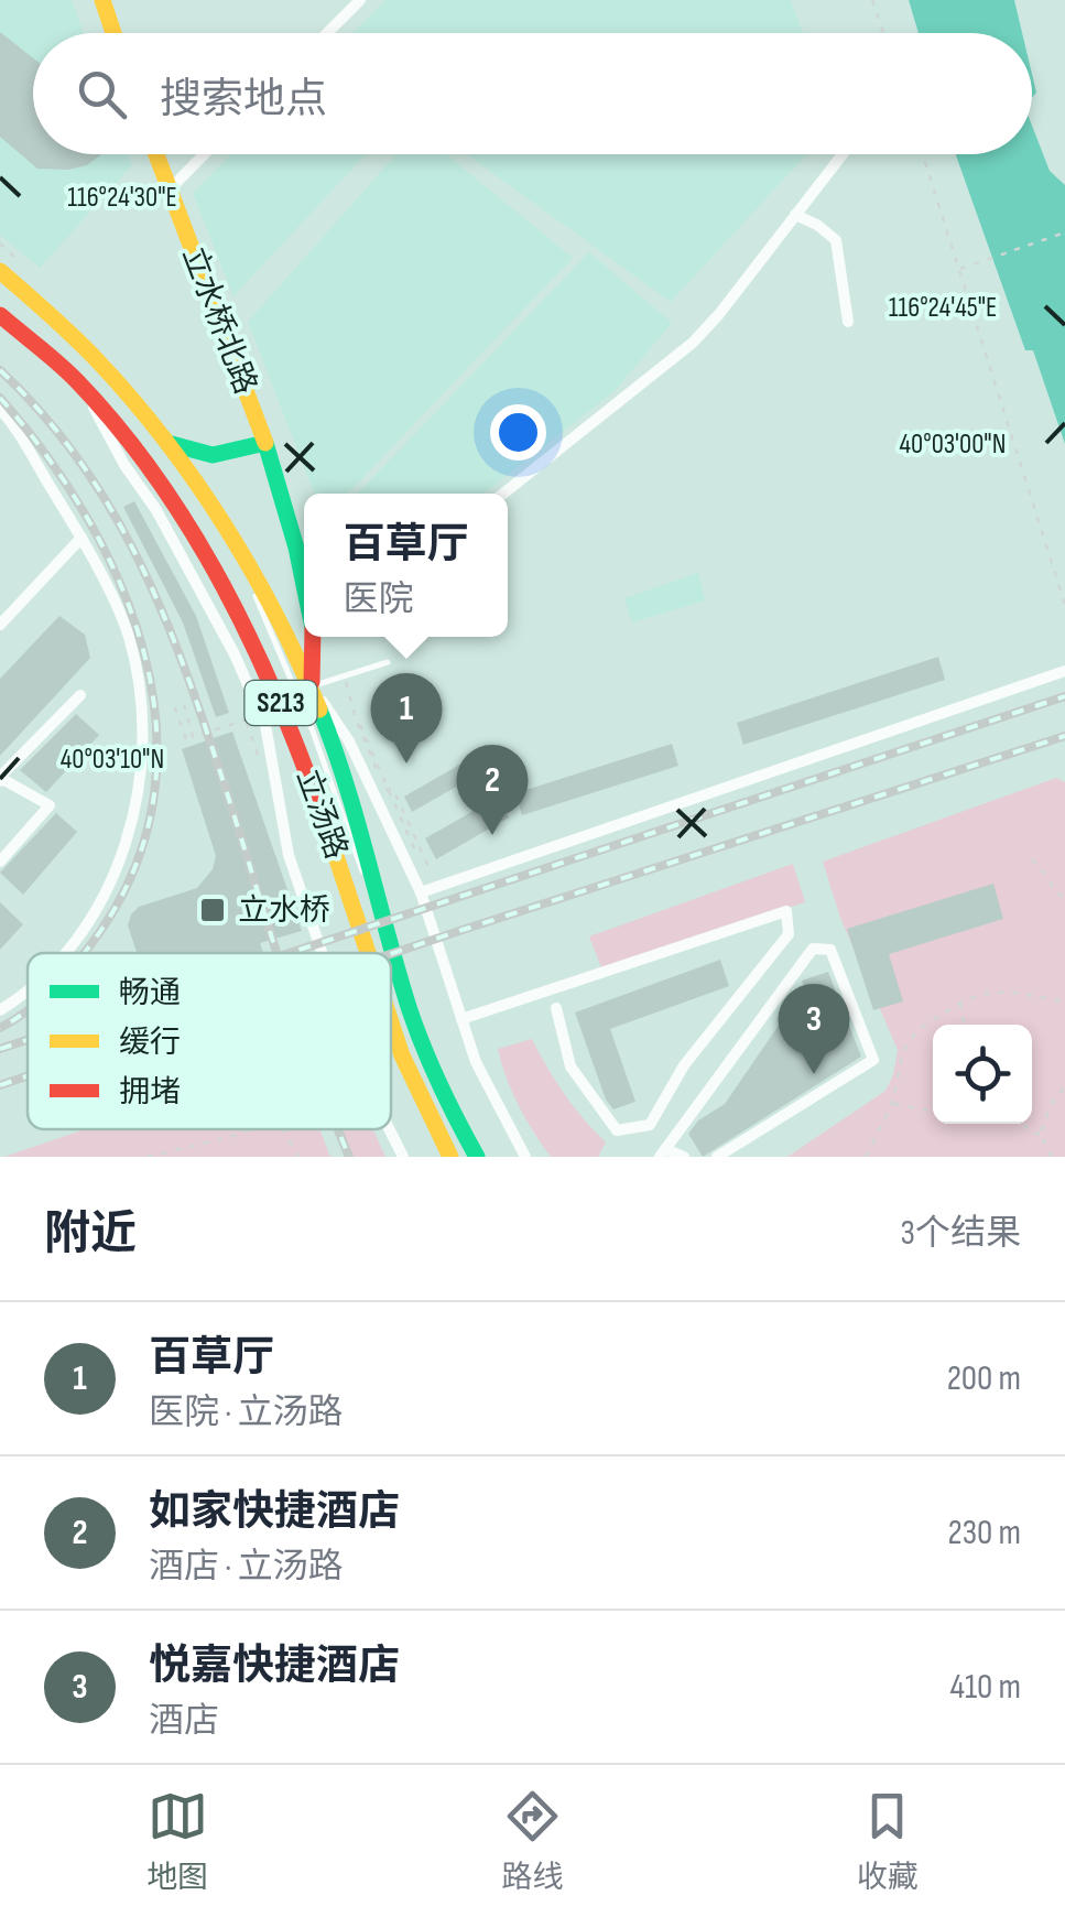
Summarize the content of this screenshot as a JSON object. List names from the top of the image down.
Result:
{
  "streets": {
    "main road": ["立水桥北路", "S213", "立汤路"]
  },
  "crossings": [
    ["立水桥北路", "立汤路"]
  ],
  "places": {
    "transit": ["立水桥"]
  },
  "legend": ["畅通", "缓行", "拥堵"],
  "page": {
    "search": "搜索地点",
    "popup": ["百草厅", "医院"],
    "pins": ["1", "2", "3"],
    "heading": ["附近", "3个结果"],
    "list": [
      {
        "mark": "1",
        "name": "百草厅",
        "note": "医院 · 立汤路",
        "value": "200 m"
      },
      {
        "mark": "2",
        "name": "如家快捷酒店",
        "note": "酒店 · 立汤路",
        "value": "230 m"
      },
      {
        "mark": "3",
        "name": "悦嘉快捷酒店",
        "note": "酒店",
        "value": "410 m"
      }
    ],
    "nav": ["地图", "路线", "收藏"]
  },
  "coordinates": [
    "116°24'30\"E",
    "116°24'45\"E",
    "40°03'00\"N",
    "40°03'10\"N"
  ]
}
